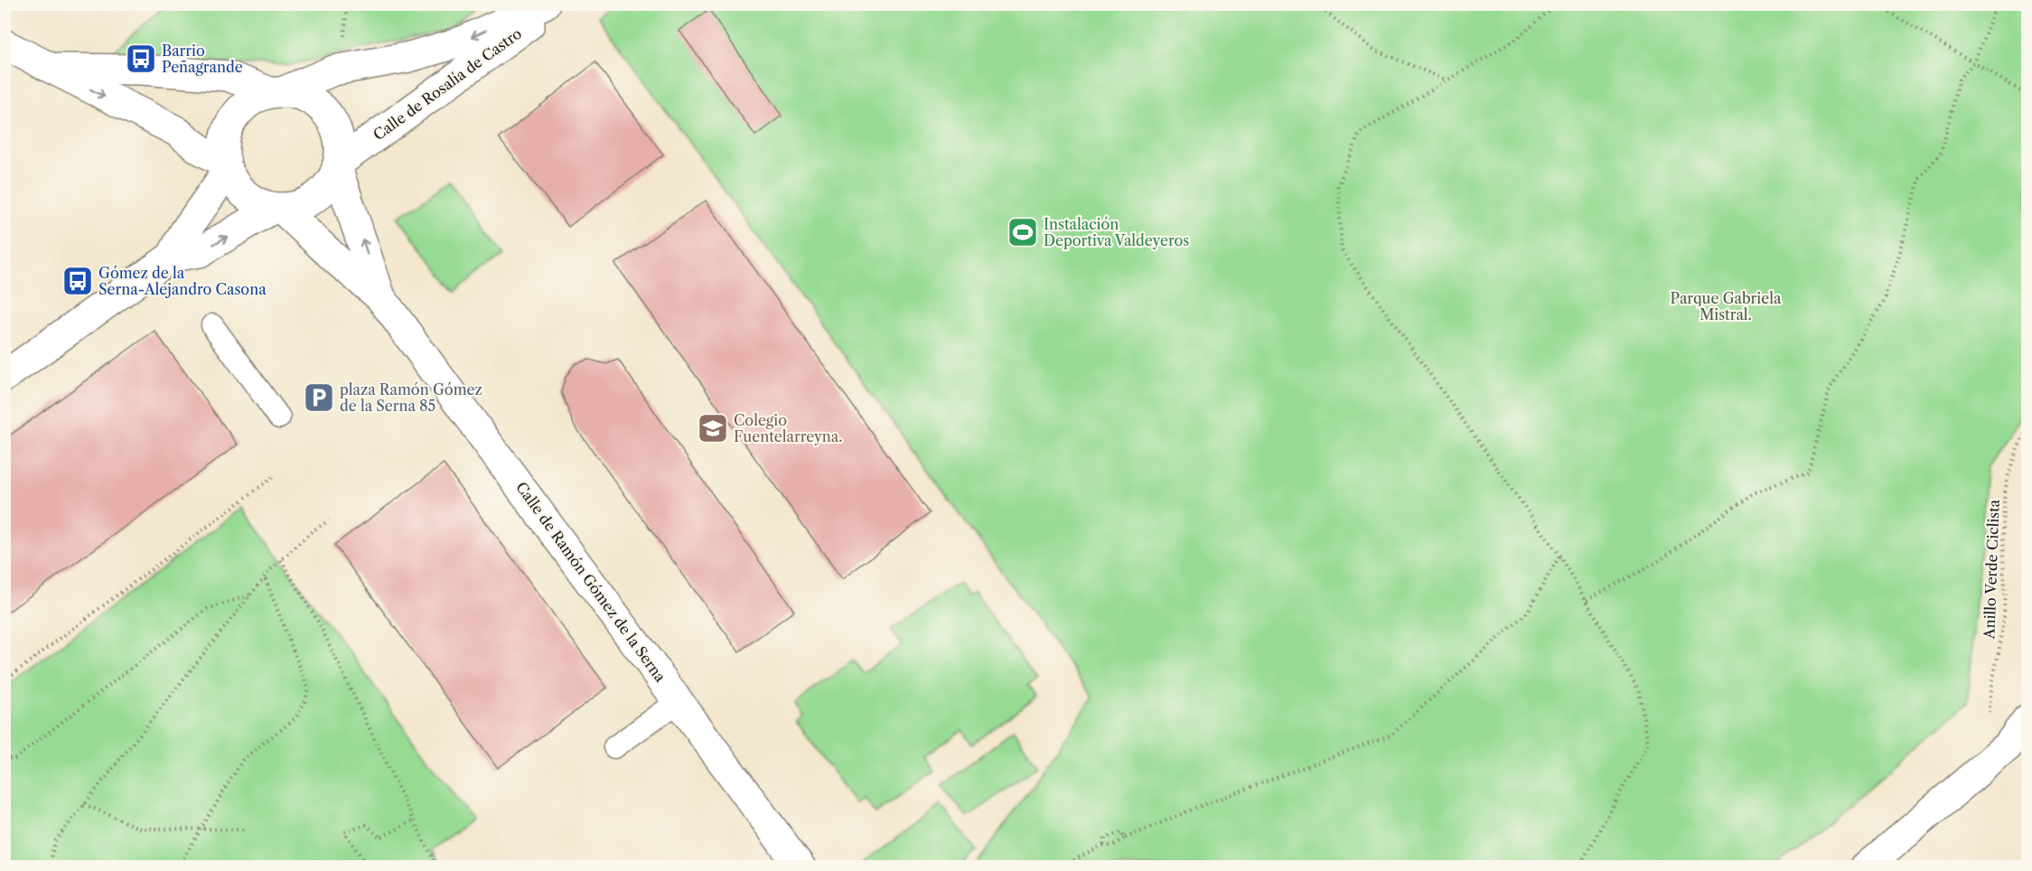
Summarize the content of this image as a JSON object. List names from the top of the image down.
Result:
{
  "streets": {
    "street": ["Calle de Rosalía de Castro", "Calle de Ramón Gómez de la Serna"],
    "path": ["Anillo Verde Ciclista"]
  },
  "crossings": [
    ["Calle de Rosalía de Castro", "Calle de Ramón Gómez de la Serna"]
  ],
  "parks": ["Parque Gabriela Mistral."],
  "places": {
    "bus stop": ["Barrio Peñagrande", "Gómez de la Serna-Alejandro Casona"],
    "sports": ["Instalación Deportiva Valdeyeros"],
    "parking": ["plaza Ramón Gómez de la Serna 85"],
    "school or university": ["Colegio Fuentelarreyna."]
  }
}
